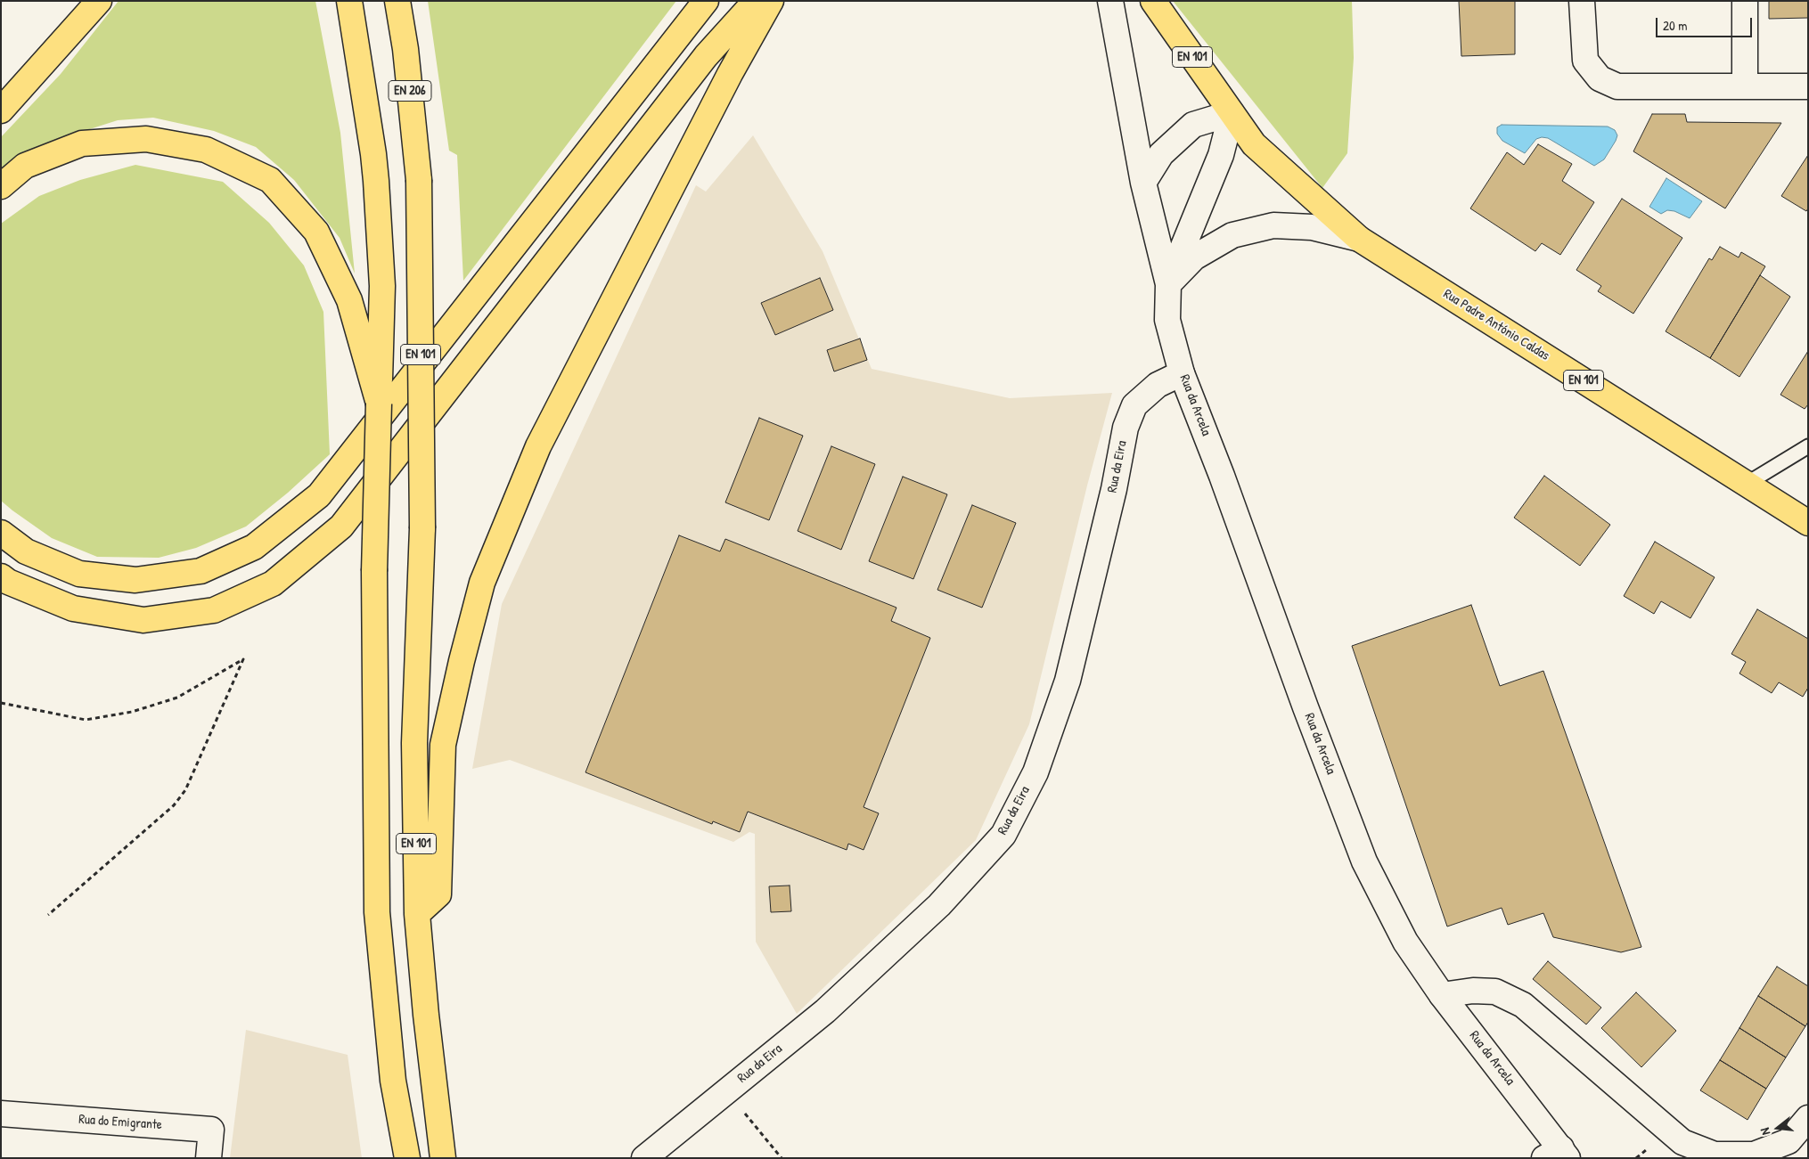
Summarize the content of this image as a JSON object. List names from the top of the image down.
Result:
{
  "streets": {
    "main road": ["EN 101", "EN 206", "Rua Padre António Caldas"],
    "street": ["Rua da Arcela", "Rua da Eira", "Rua do Emigrante"]
  },
  "crossings": [
    ["EN 101", "EN 206"],
    ["EN 101", "Rua Padre António Caldas"],
    ["Rua da Arcela", "Rua da Eira"]
  ],
  "scale_bar": "20 m",
  "north": "left"
}
